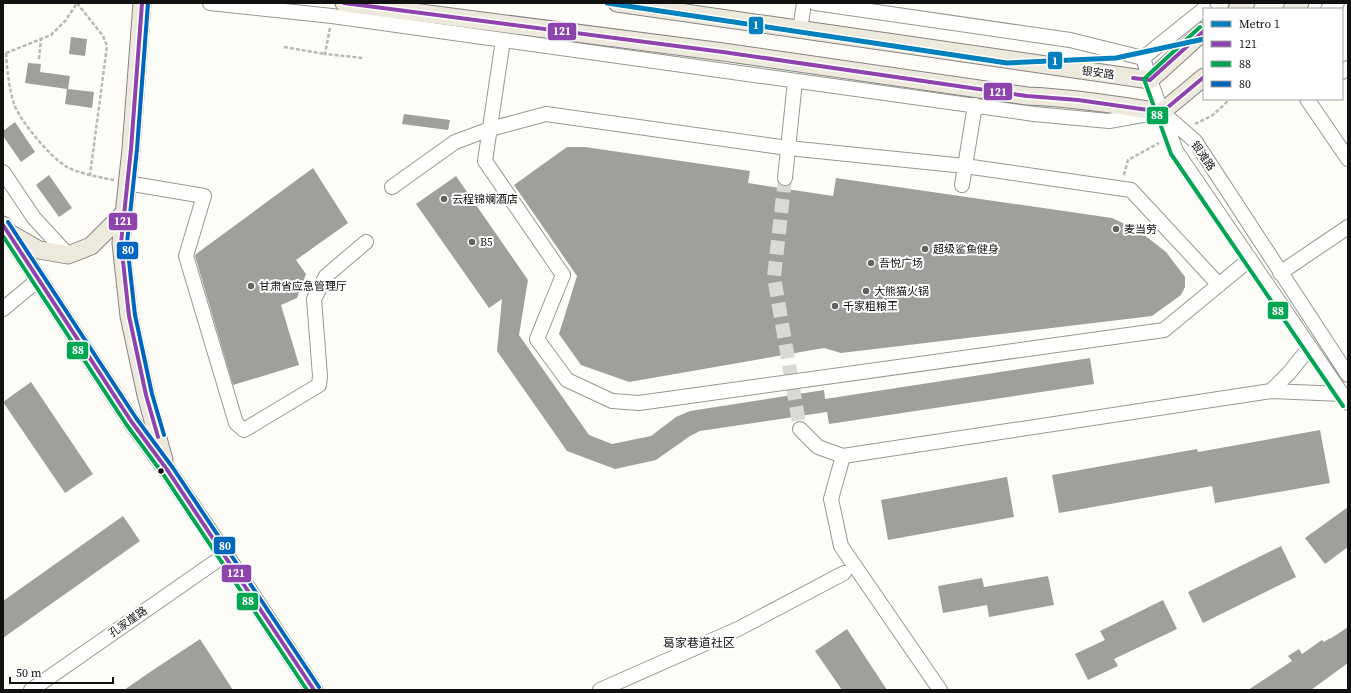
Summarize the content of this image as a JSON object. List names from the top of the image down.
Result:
{
  "streets": {
    "main road": ["银安路"],
    "street": ["银滩路", "孔家崖路"]
  },
  "districts": ["葛家巷道社区"],
  "places": [
    "云程锦斓酒店",
    "麦当劳",
    "B5",
    "超级鲨鱼健身",
    "吾悦广场",
    "甘肃省应急管理厅",
    "大熊猫火锅",
    "千家粗粮王"
  ],
  "lines": [
    "metro line 1",
    "transit line 121",
    "transit line 80",
    "transit line 88"
  ],
  "legend": [
    "Metro 1",
    "121",
    "88",
    "80"
  ],
  "scale_bar": "50 m"
}
